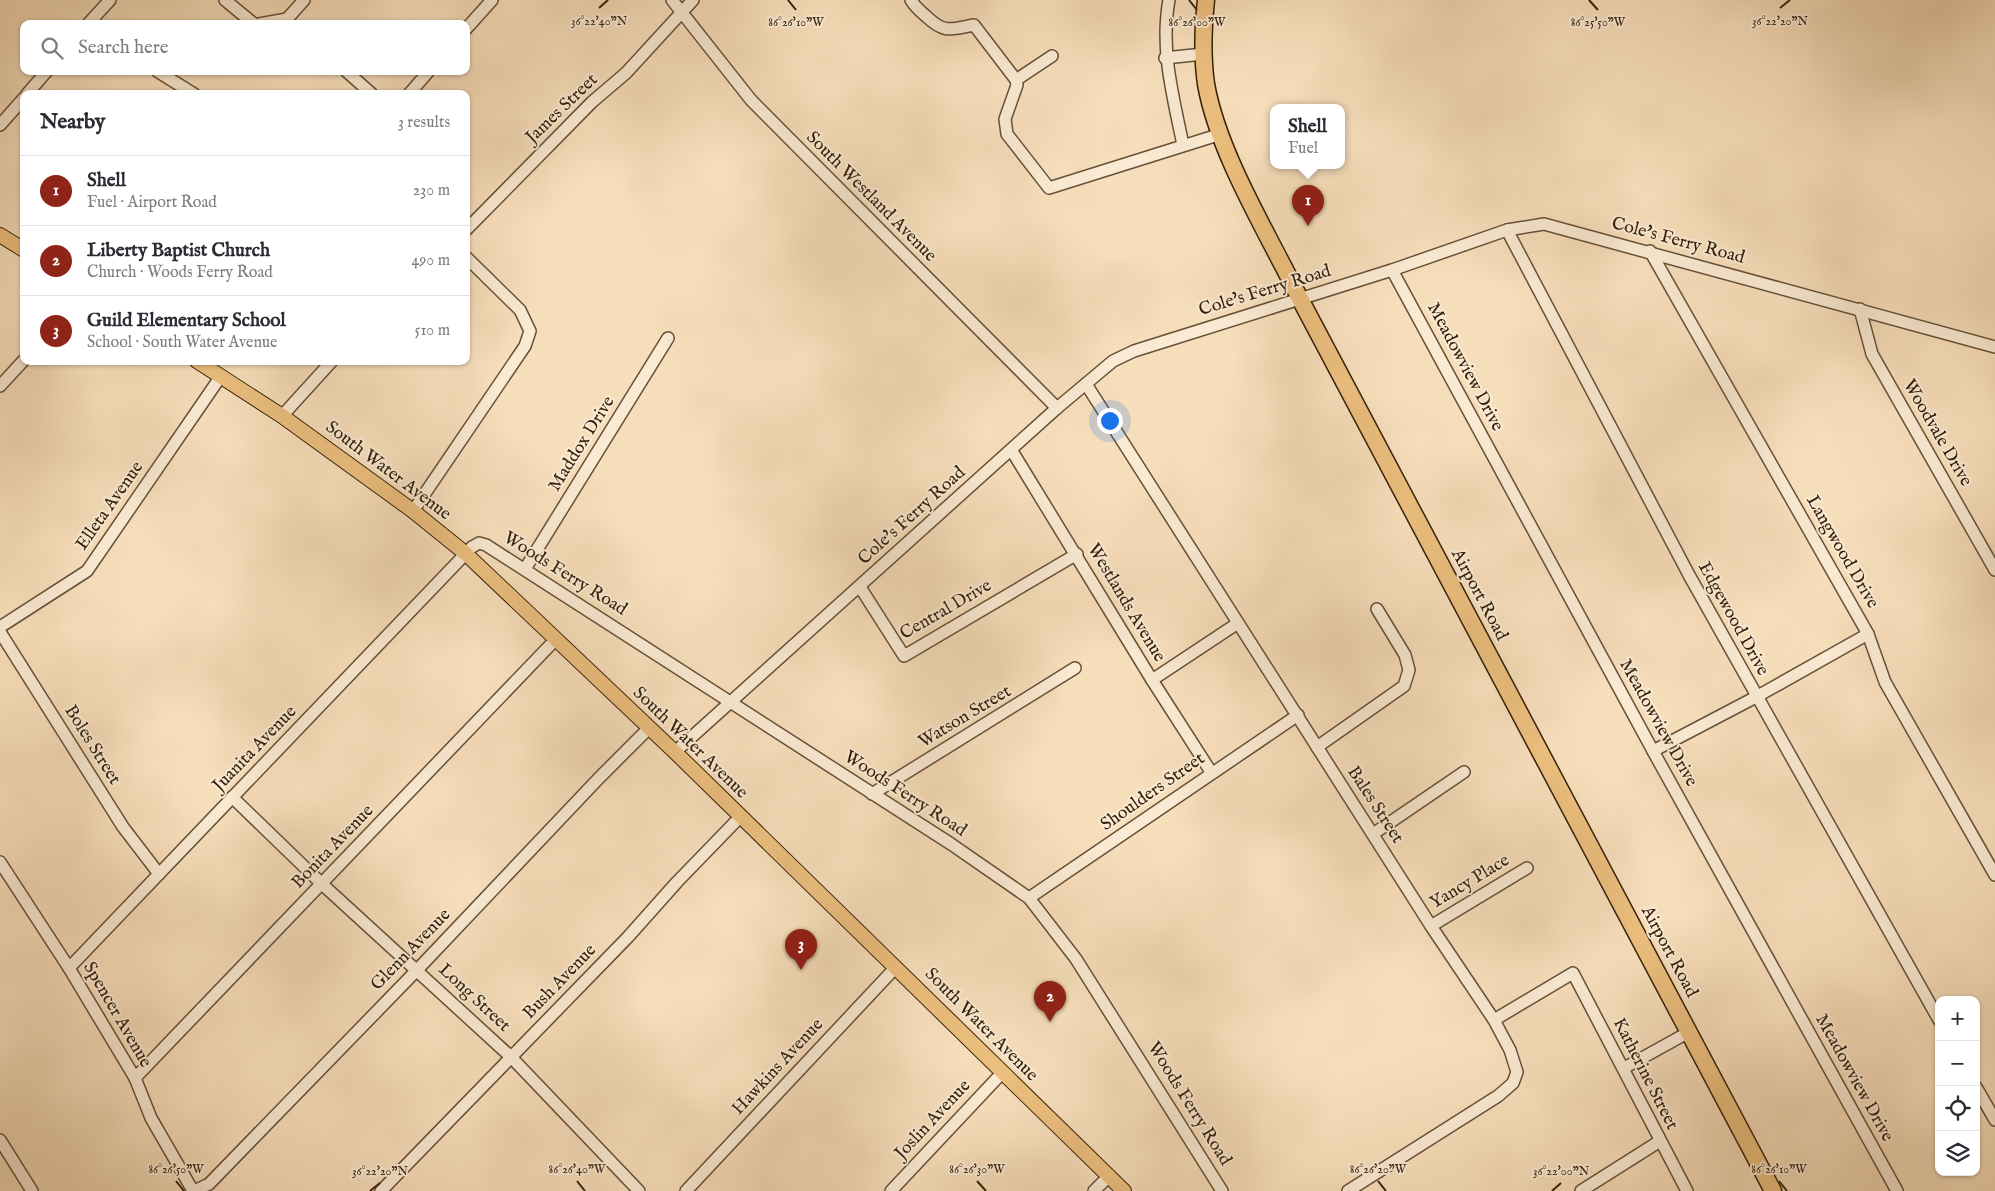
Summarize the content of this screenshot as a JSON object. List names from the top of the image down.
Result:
{
  "streets": {
    "highway": ["Airport Road"],
    "main road": ["South Water Avenue"],
    "street": [
      "James Street",
      "South Westland Avenue",
      "Cole's Ferry Road",
      "Meadowview Drive",
      "Woodvale Drive",
      "Maddox Drive",
      "Elleta Avenue",
      "Langwood Drive",
      "Woods Ferry Road",
      "Westlands Avenue",
      "Central Drive",
      "Edgewood Drive",
      "Watson Street",
      "Boles Street",
      "Juanita Avenue",
      "Shoulders Street",
      "Bales Street",
      "Bonita Avenue",
      "Yancy Place",
      "Glenn Avenue",
      "Bush Avenue",
      "Long Street",
      "Spencer Avenue",
      "Hawkins Avenue",
      "Katherine Street",
      "Joslin Avenue"
    ]
  },
  "crossings": [
    ["James Street", "South Westland Avenue"],
    ["South Westland Avenue", "Cole's Ferry Road"],
    ["Cole's Ferry Road", "Meadowview Drive"],
    ["Cole's Ferry Road", "Woodvale Drive"],
    ["Cole's Ferry Road", "South Water Avenue"],
    ["Cole's Ferry Road", "Langwood Drive"],
    ["Cole's Ferry Road", "Woods Ferry Road"],
    ["Cole's Ferry Road", "Airport Road"],
    ["Cole's Ferry Road", "Westlands Avenue"],
    ["Cole's Ferry Road", "Central Drive"],
    ["Cole's Ferry Road", "Edgewood Drive"],
    ["Cole's Ferry Road", "Bales Street"],
    ["Maddox Drive", "Woods Ferry Road"],
    ["South Water Avenue", "Elleta Avenue"],
    ["South Water Avenue", "Woods Ferry Road"],
    ["South Water Avenue", "Juanita Avenue"],
    ["South Water Avenue", "Bonita Avenue"],
    ["South Water Avenue", "Glenn Avenue"],
    ["South Water Avenue", "Bush Avenue"],
    ["South Water Avenue", "Hawkins Avenue"],
    ["South Water Avenue", "Joslin Avenue"],
    ["Woods Ferry Road", "Watson Street"],
    ["Woods Ferry Road", "Juanita Avenue"],
    ["Woods Ferry Road", "Shoulders Street"],
    ["Westlands Avenue", "Central Drive"],
    ["Westlands Avenue", "Shoulders Street"],
    ["Boles Street", "Juanita Avenue"],
    ["Juanita Avenue", "Long Street"],
    ["Juanita Avenue", "Spencer Avenue"],
    ["Shoulders Street", "Bales Street"],
    ["Bales Street", "Yancy Place"],
    ["Bales Street", "Katherine Street"],
    ["Bonita Avenue", "Long Street"],
    ["Bonita Avenue", "Spencer Avenue"],
    ["Glenn Avenue", "Long Street"],
    ["Glenn Avenue", "Spencer Avenue"],
    ["Bush Avenue", "Long Street"]
  ],
  "page": {
    "search": "Search here",
    "heading": ["Nearby", "3 results"],
    "popup": ["Shell", "Fuel"],
    "list": [
      {
        "mark": "1",
        "name": "Shell",
        "note": "Fuel · Airport Road",
        "value": "230 m"
      },
      {
        "mark": "2",
        "name": "Liberty Baptist Church",
        "note": "Church · Woods Ferry Road",
        "value": "490 m"
      },
      {
        "mark": "3",
        "name": "Guild Elementary School",
        "note": "School · South Water Avenue",
        "value": "510 m"
      }
    ],
    "pins": ["1", "3", "2"],
    "map_buttons": ["+", "−"]
  },
  "coordinates": [
    "36°22'40\"N",
    "36°22'20\"N",
    "86°26'00\"W",
    "86°25'50\"W",
    "86°26'10\"W",
    "86°26'50\"W",
    "86°26'40\"W",
    "86°26'30\"W",
    "86°26'20\"W",
    "36°22'00\"N"
  ]
}
